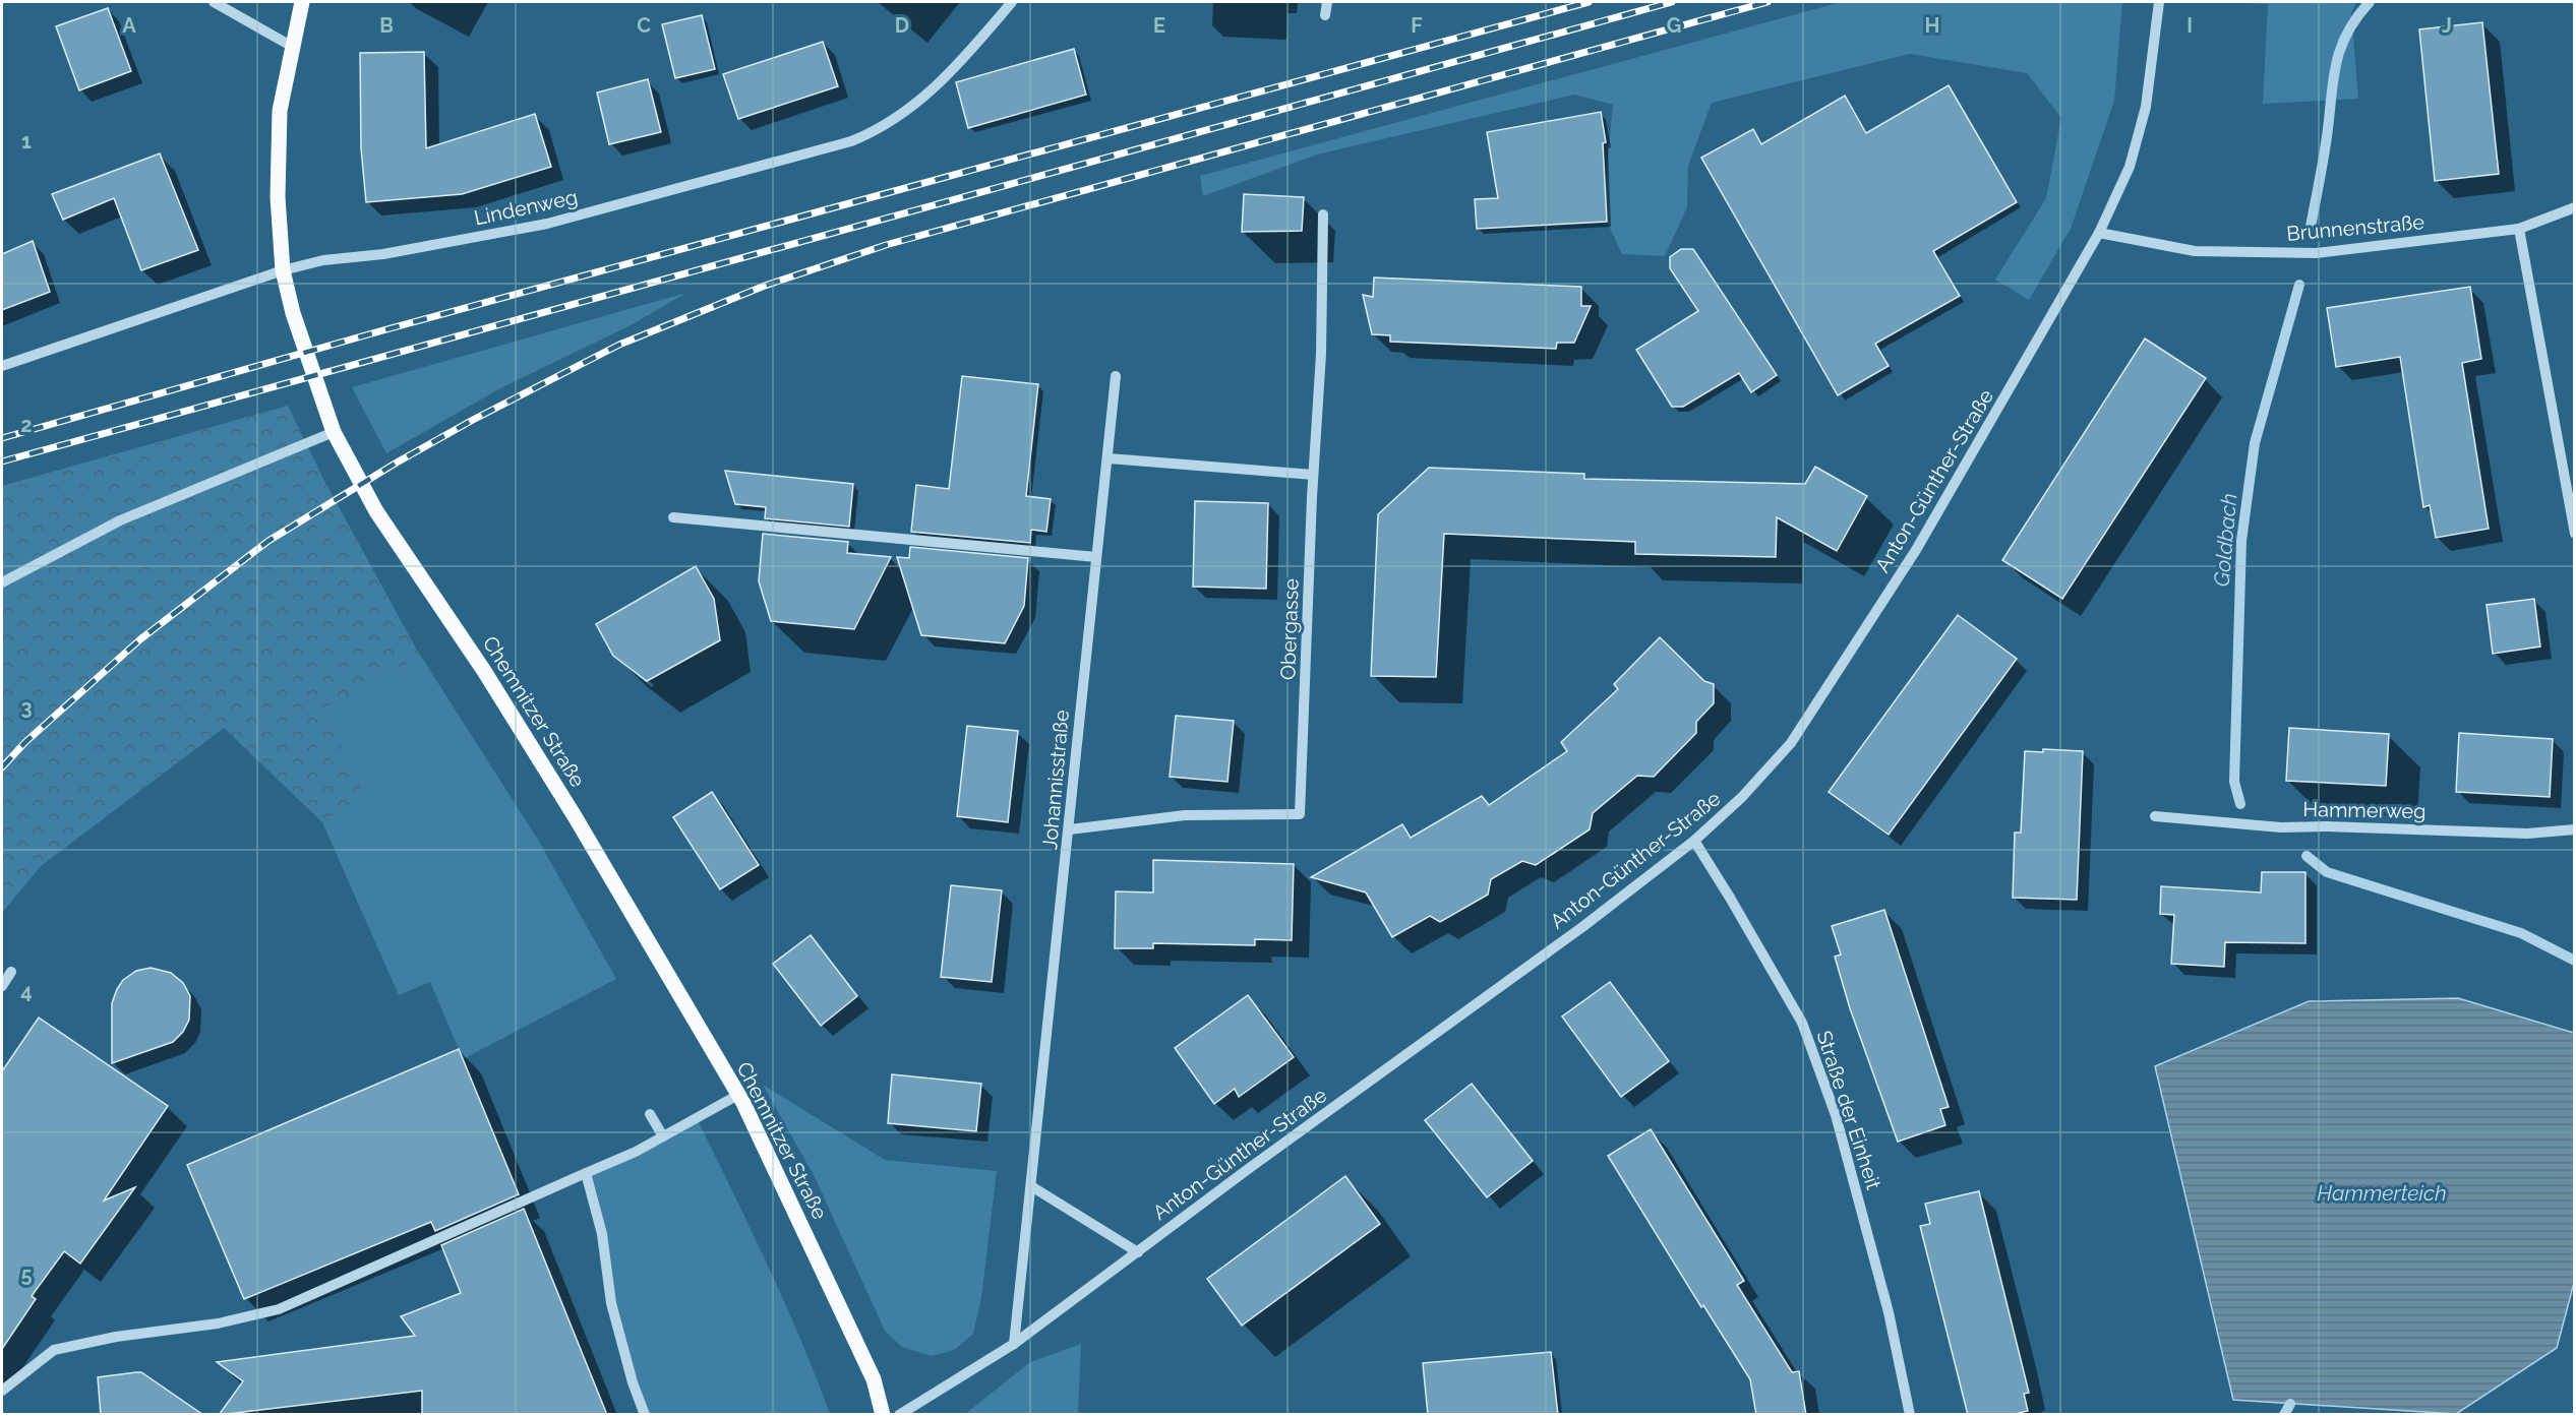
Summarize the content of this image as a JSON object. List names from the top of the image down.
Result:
{
  "streets": {
    "main road": ["Chemnitzer Straße"],
    "street": [
      "Lindenweg",
      "Brunnenstraße",
      "Anton-Günther-Straße",
      "Obergasse",
      "Johannisstraße",
      "Hammerweg",
      "Straße der Einheit"
    ]
  },
  "crossings": [
    ["Lindenweg", "Chemnitzer Straße"],
    ["Brunnenstraße", "Anton-Günther-Straße"],
    ["Anton-Günther-Straße", "Johannisstraße"],
    ["Anton-Günther-Straße", "Straße der Einheit"],
    ["Obergasse", "Johannisstraße"]
  ],
  "water": ["Goldbach", "Hammerteich"],
  "grid": {
    "columns": [
      "A",
      "B",
      "C",
      "D",
      "E",
      "F",
      "G",
      "H",
      "I",
      "J"
    ],
    "rows": [
      "1",
      "2",
      "3",
      "4",
      "5"
    ]
  }
}
